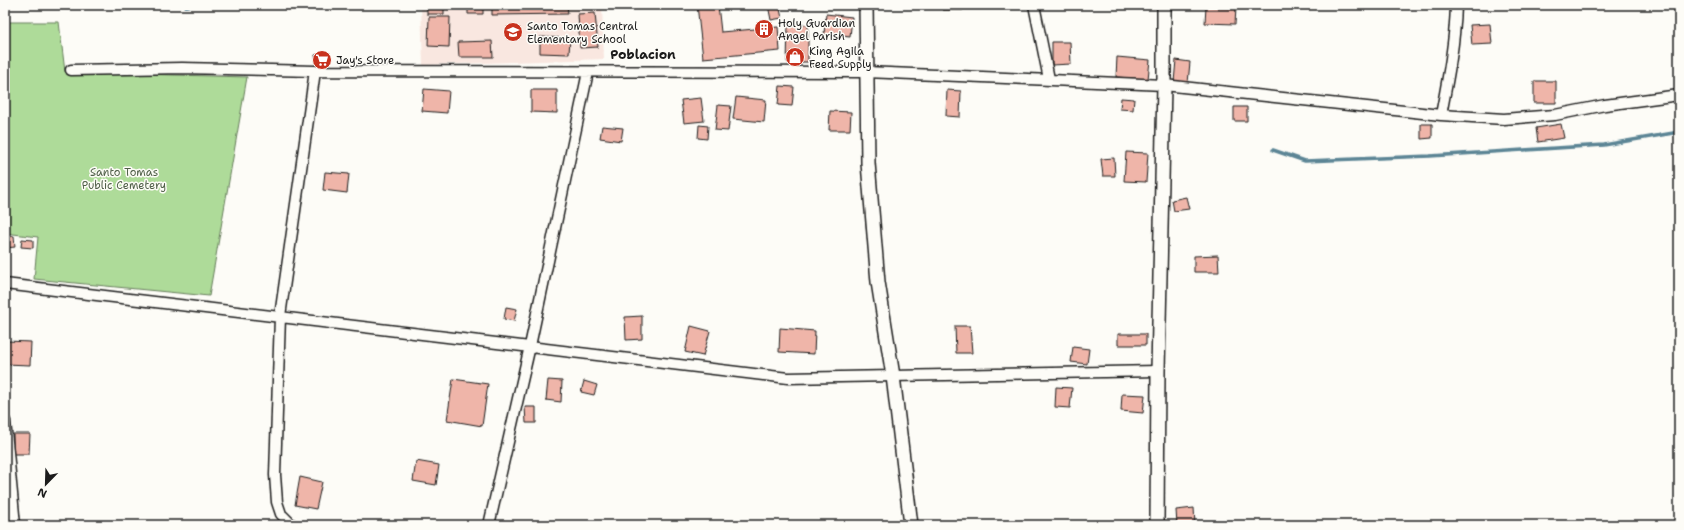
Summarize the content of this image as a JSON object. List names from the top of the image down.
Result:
{
  "districts": ["Poblacion"],
  "parks": ["Santo Tomas Public Cemetery"],
  "places": {
    "building": ["Holy Guardian Angel Parish"],
    "school or university": ["Santo Tomas Central Elementary School"],
    "shop": ["King Agila Feed Supply"],
    "supermarket": ["Jay's Store"]
  },
  "north": "bottom left"
}
